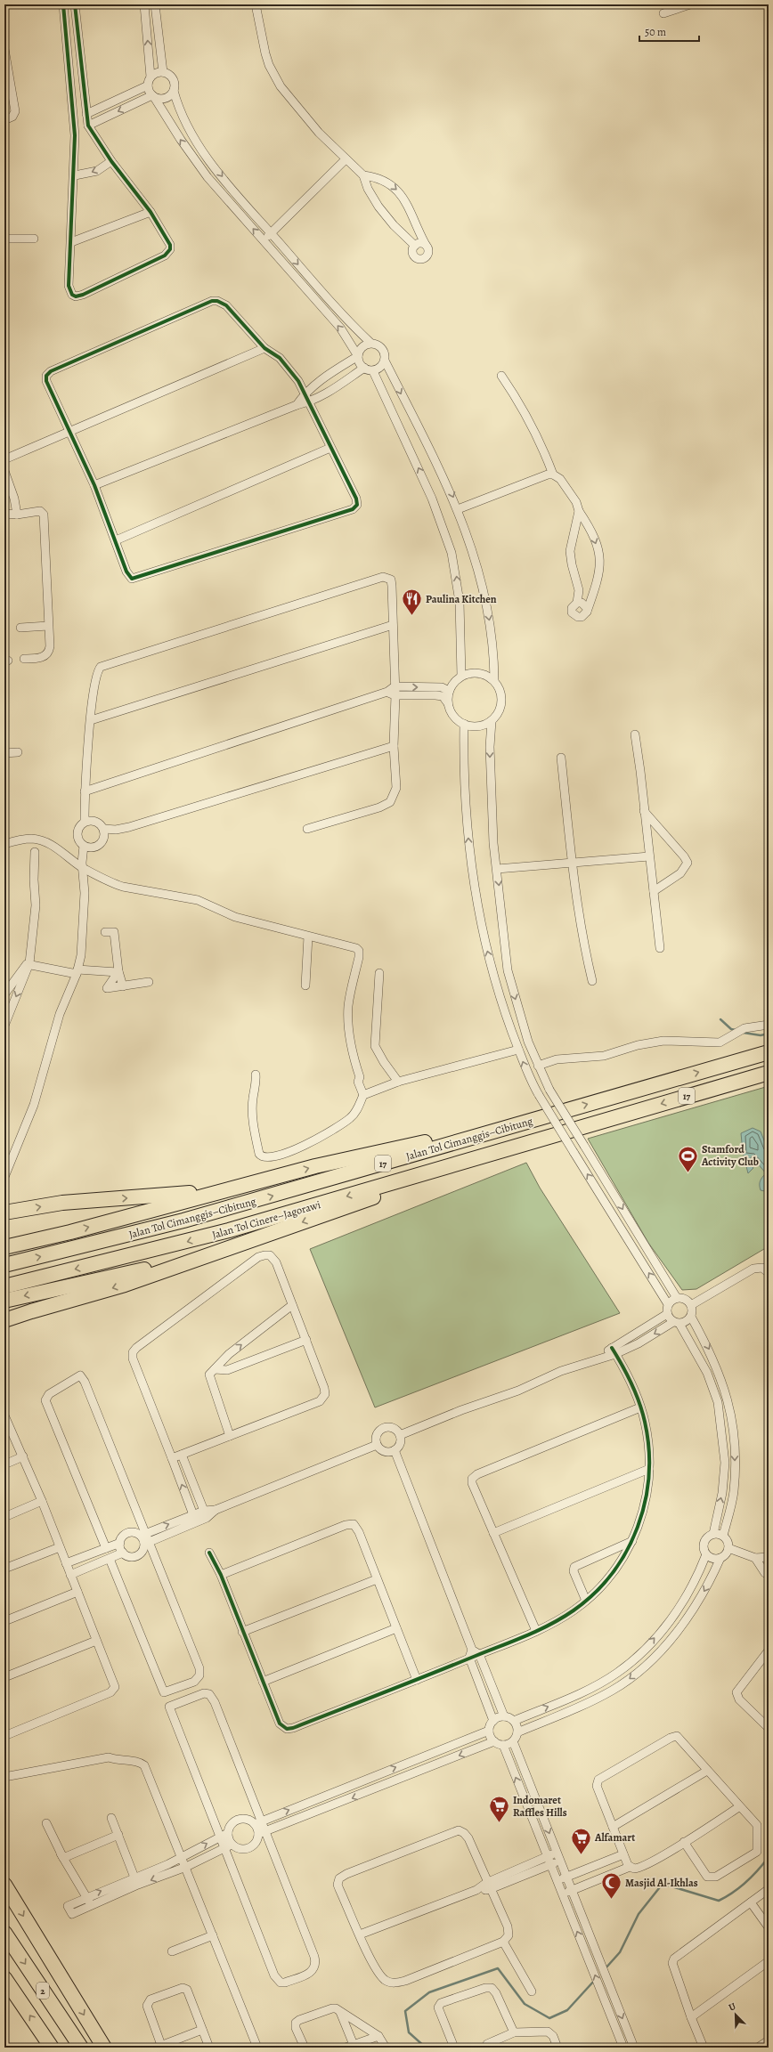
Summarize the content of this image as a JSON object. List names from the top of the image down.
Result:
{
  "streets": {
    "highway": [
      "17",
      "Jalan Tol Cimanggis–Cibitung",
      "Jalan Tol Cinere–Jagorawi",
      "2"
    ]
  },
  "crossings": [
    ["Jalan Tol Cimanggis–Cibitung", "Jalan Tol Cinere–Jagorawi"]
  ],
  "places": {
    "restaurant": ["Paulina Kitchen"],
    "sports": ["Stamford Activity Club"],
    "supermarket": ["Indomaret Raffles Hills", "Alfamart"],
    "mosque": ["Masjid Al-Ikhlas"]
  },
  "scale_bar": "50 m",
  "north": "top left"
}
